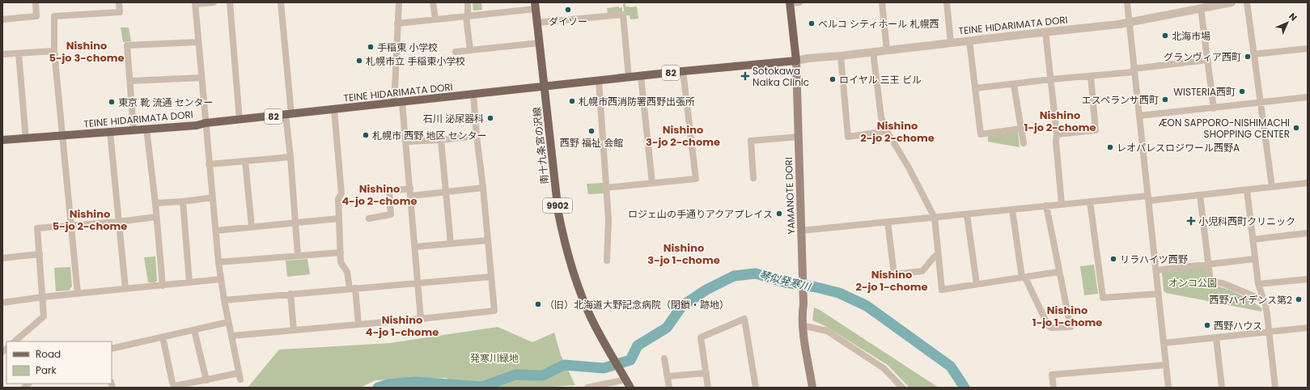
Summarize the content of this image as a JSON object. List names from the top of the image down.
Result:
{
  "streets": {
    "main road": [
      "TEINE HIDARIMATA DORI",
      "82",
      "南十九条宮の沢線",
      "YAMANOTE DORI",
      "9902"
    ]
  },
  "crossings": [
    ["TEINE HIDARIMATA DORI", "南十九条宮の沢線"],
    ["TEINE HIDARIMATA DORI", "YAMANOTE DORI"]
  ],
  "districts": [
    "Nishino 5-jo 3-chome",
    "Nishino 1-jo 2-chome",
    "Nishino 2-jo 2-chome",
    "Nishino 3-jo 2-chome",
    "Nishino 4-jo 2-chome",
    "Nishino 5-jo 2-chome",
    "Nishino 3-jo 1-chome",
    "Nishino 2-jo 1-chome",
    "Nishino 1-jo 1-chome",
    "Nishino 4-jo 1-chome"
  ],
  "water": ["琴似発寒川"],
  "parks": ["オンコ公園", "発寒川緑地"],
  "places": {
    "other": [
      "ダイソー",
      "ベルコ シティホール 札幌西",
      "北海市場",
      "手稲東 小学校",
      "グランヴィア西町",
      "札幌市立 手稲東小学校",
      "ロイヤル 三王 ビル",
      "WISTERIA西町",
      "エスペランサ西町",
      "札幌市西消防署西野出張所",
      "東京 靴 流通 センター",
      "石川 泌尿器科",
      "ÆON SAPPORO-NISHIMACHI SHOPPING CENTER",
      "西野 福祉 会館",
      "札幌市 西野 地区 センター",
      "レオパレスロジワール西野A",
      "ロジェ山の手通りアクアプレイス",
      "リラハイツ西野",
      "西野ハイデンス第2",
      "（旧）北海道大野記念病院（閉鎖・跡地）",
      "西野ハウス"
    ],
    "health": ["Sotokawa Naika Clinic", "小児科西町クリニック"]
  },
  "legend": ["Road", "Park"],
  "north": "top right"
}
